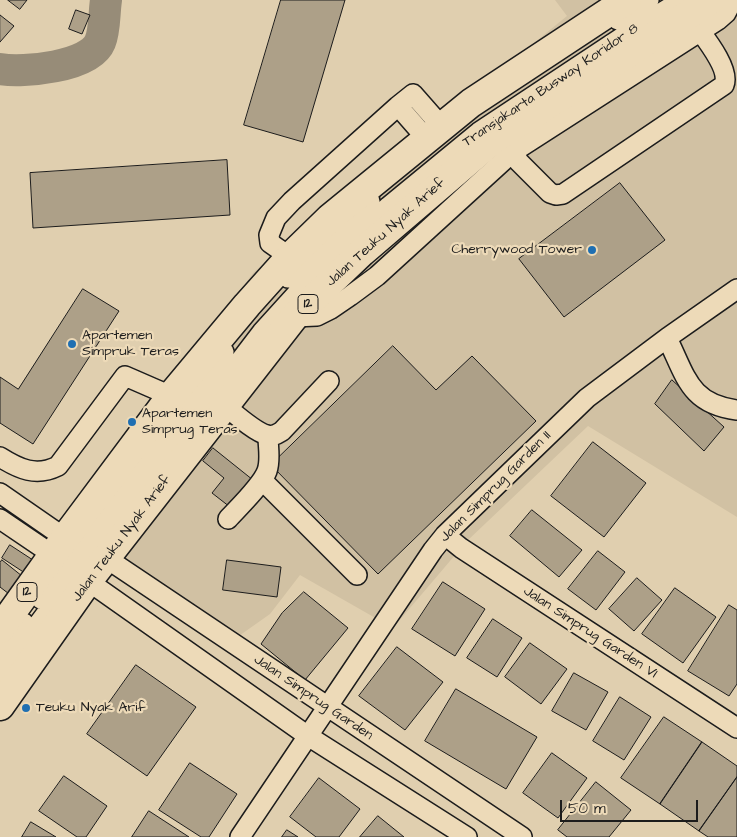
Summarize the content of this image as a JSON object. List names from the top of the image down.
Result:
{
  "streets": {
    "highway": ["Jalan Teuku Nyak Arief", "12"],
    "street": [
      "Transjakarta Busway Koridor 8",
      "Jalan Simprug Garden II",
      "Jalan Simprug Garden VI",
      "Jalan Simprug Garden"
    ]
  },
  "crossings": [
    ["Jalan Teuku Nyak Arief", "Jalan Simprug Garden"],
    ["Jalan Simprug Garden II", "Jalan Simprug Garden VI"],
    ["Jalan Simprug Garden II", "Jalan Simprug Garden"]
  ],
  "places": [
    "Cherrywood Tower",
    "Apartemen Simpruk Teras",
    "Apartemen Simprug Teras",
    "Teuku Nyak Arif"
  ],
  "scale_bar": "50 m"
}
